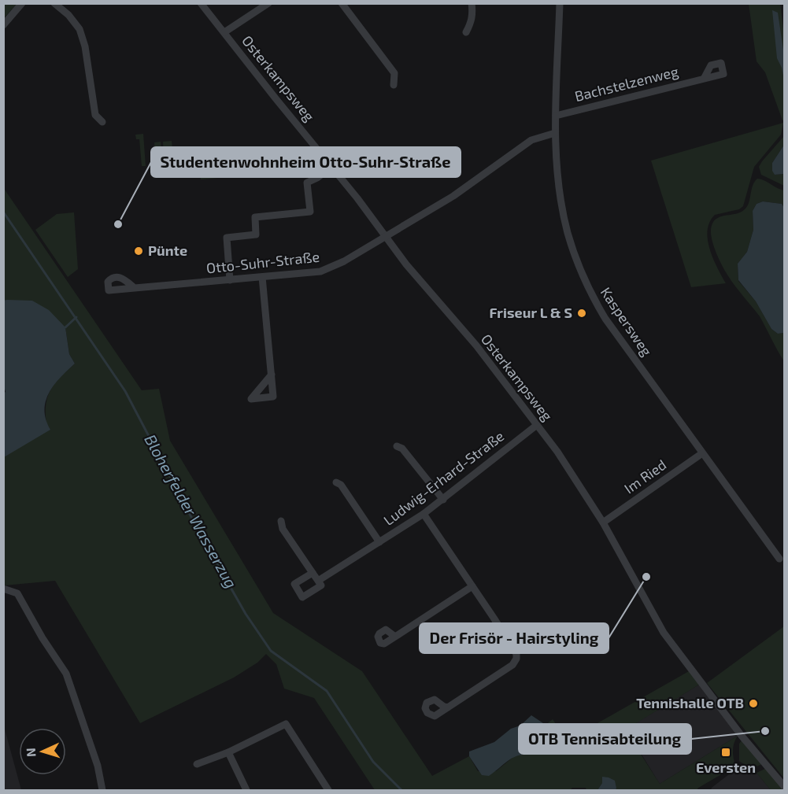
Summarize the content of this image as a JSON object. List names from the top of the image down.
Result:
{
  "streets": {
    "street": [
      "Osterkampsweg",
      "Bachstelzenweg",
      "Otto-Suhr-Straße",
      "Kaspersweg",
      "Im Ried",
      "Ludwig-Erhard-Straße"
    ]
  },
  "crossings": [
    ["Osterkampsweg", "Otto-Suhr-Straße"],
    ["Osterkampsweg", "Im Ried"],
    ["Osterkampsweg", "Ludwig-Erhard-Straße"],
    ["Bachstelzenweg", "Kaspersweg"],
    ["Otto-Suhr-Straße", "Kaspersweg"],
    ["Kaspersweg", "Im Ried"]
  ],
  "water": ["Bloherfelder Wasserzug"],
  "places": {
    "other": [
      "Studentenwohnheim Otto-Suhr-Straße",
      "Pünte",
      "Friseur L & S",
      "Der Frisör - Hairstyling",
      "Tennishalle OTB",
      "OTB Tennisabteilung"
    ],
    "transit": ["Eversten"]
  },
  "north": "left"
}
